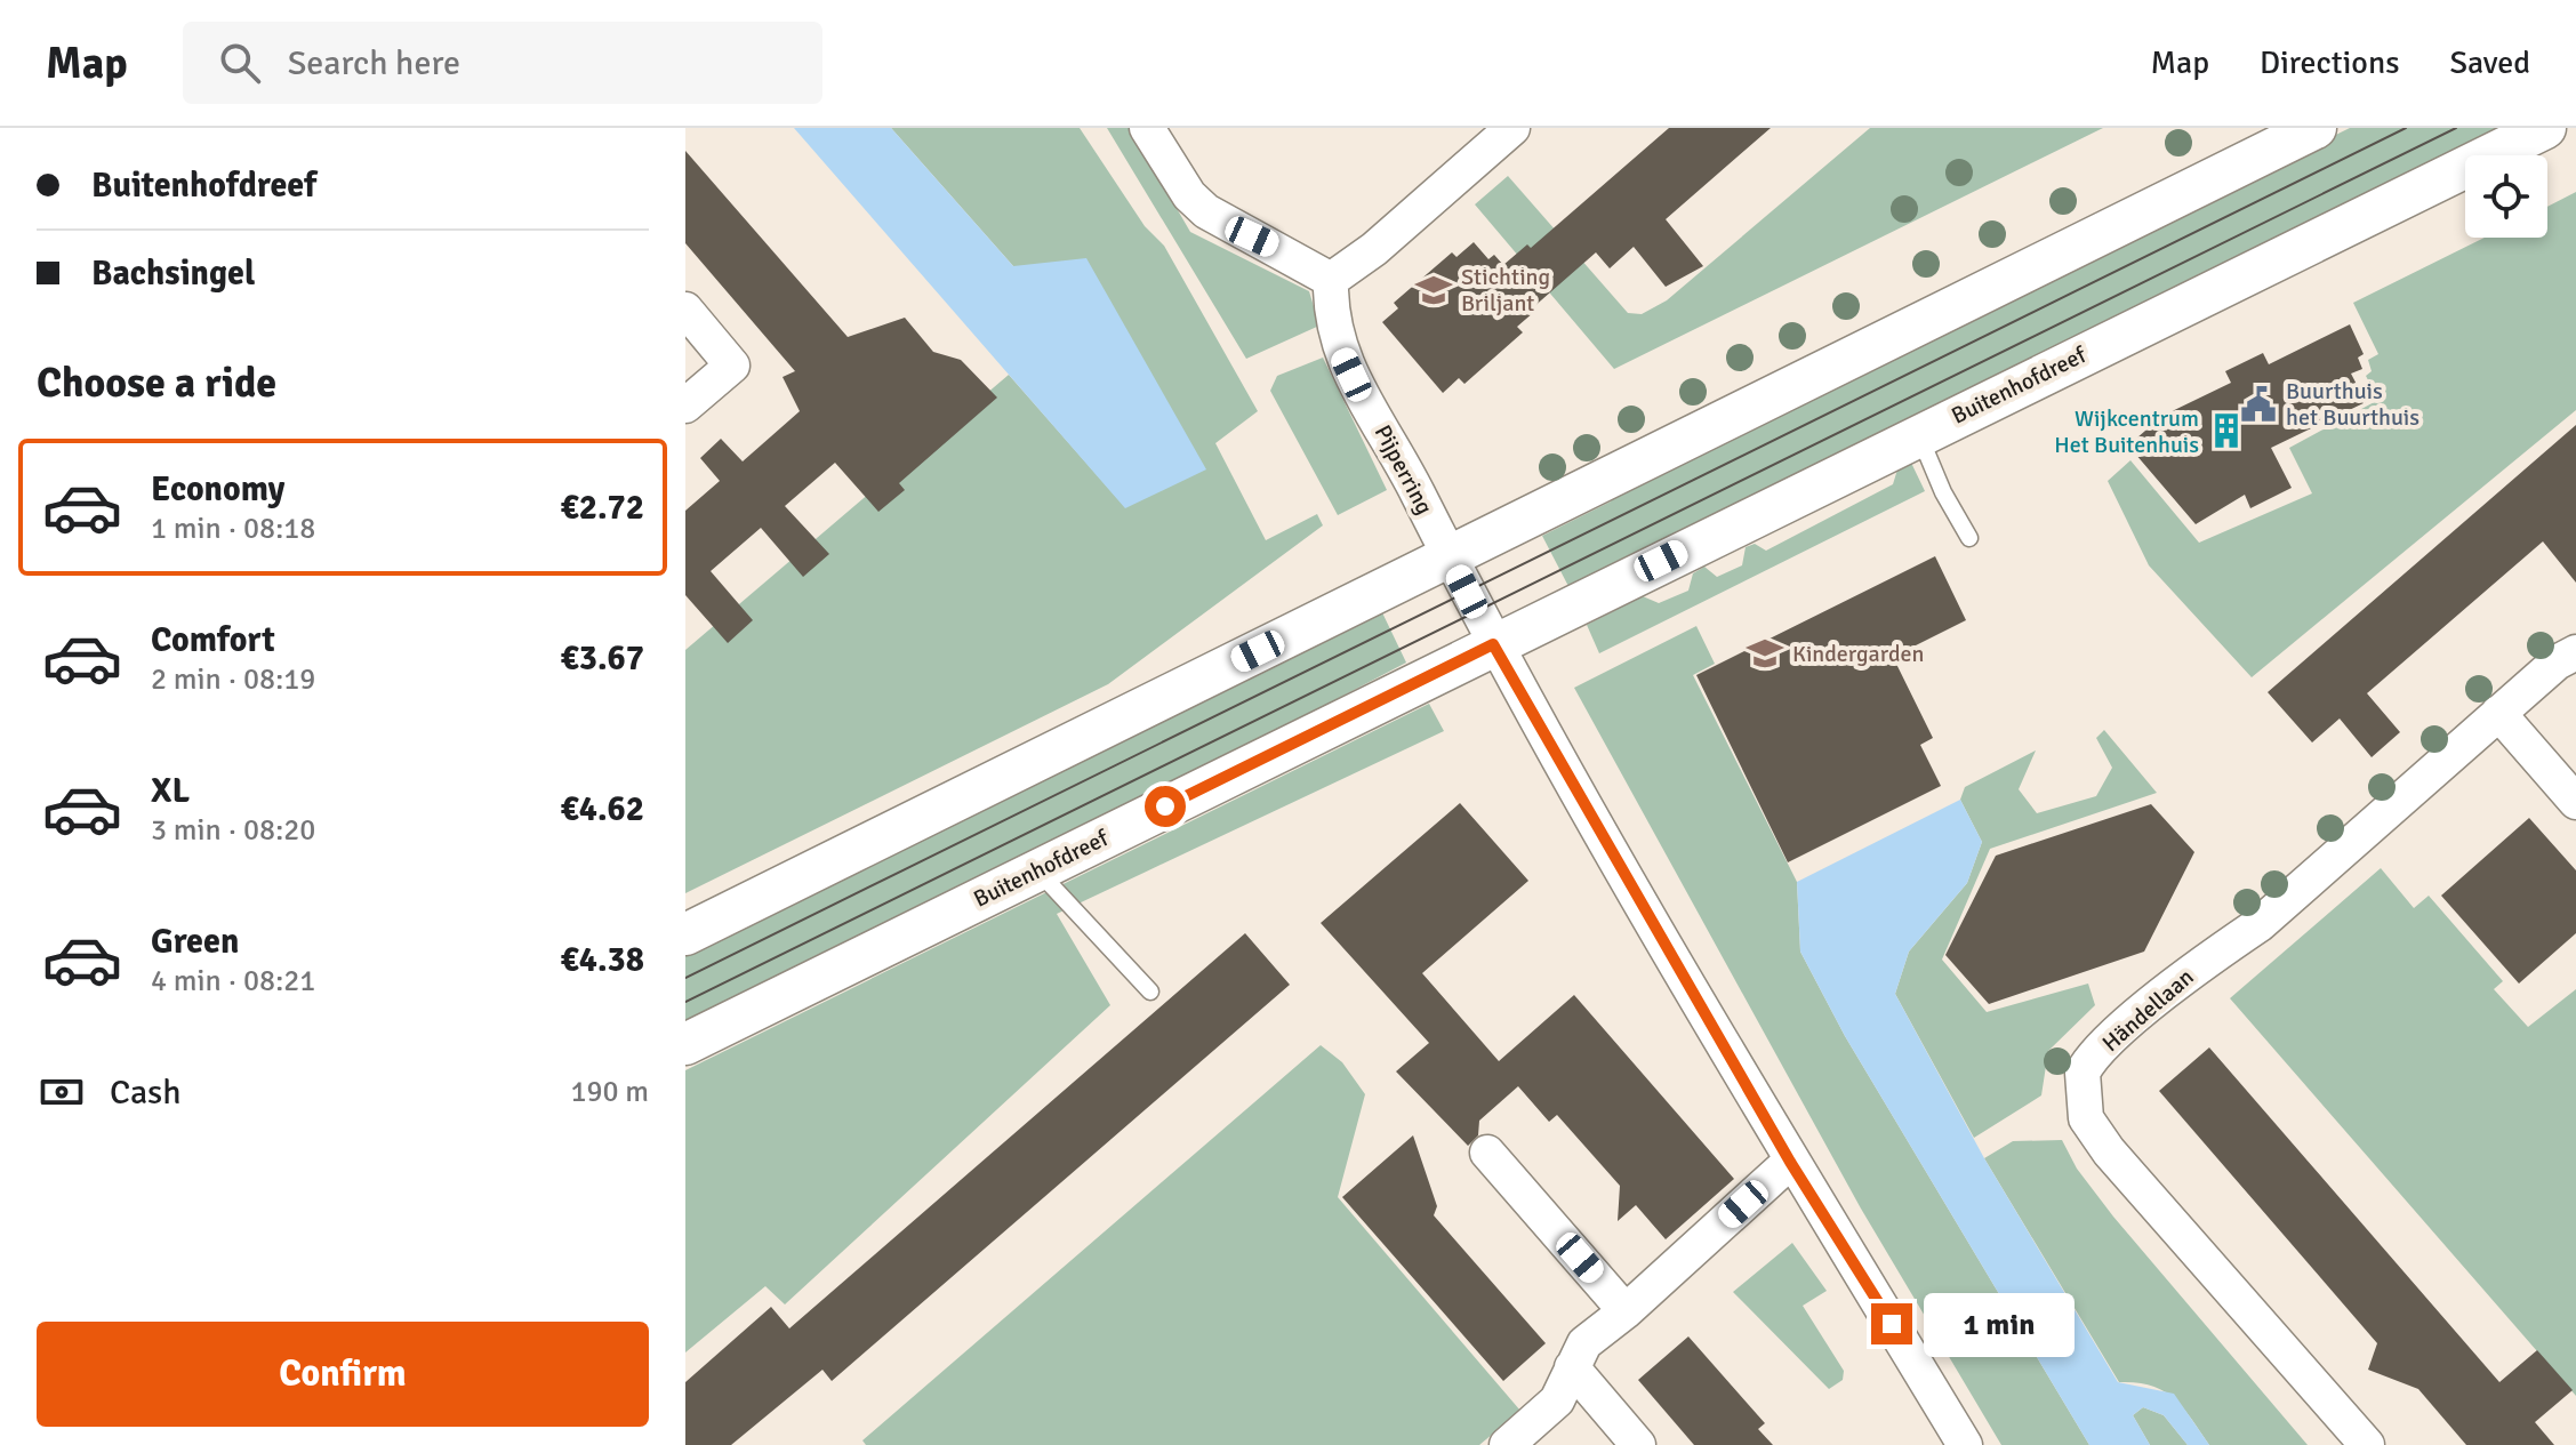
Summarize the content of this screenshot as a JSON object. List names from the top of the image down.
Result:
{
  "streets": {
    "street": ["Buitenhofdreef", "Pijperring", "Händellaan"]
  },
  "places": {
    "school or university": ["Stichting Briljant", "Kindergarden"],
    "public building": ["Buurthuis het Buurthuis"],
    "building": ["Wijkcentrum Het Buitenhuis"]
  },
  "page": {
    "header": "Map",
    "search": "Search here",
    "nav": ["Map", "Directions", "Saved"],
    "banner": ["Buitenhofdreef", "Bachsingel"],
    "heading": "Choose a ride",
    "list": [
      {
        "name": "Economy",
        "note": "1 min · 08:18",
        "value": "€2.72"
      },
      {
        "name": "Comfort",
        "note": "2 min · 08:19",
        "value": "€3.67"
      },
      {
        "name": "XL",
        "note": "3 min · 08:20",
        "value": "€4.62"
      },
      {
        "name": "Green",
        "note": "4 min · 08:21",
        "value": "€4.38"
      }
    ],
    "pay": ["Cash", "190 m"],
    "bubble": "1 min",
    "buttons": "Confirm"
  }
}
